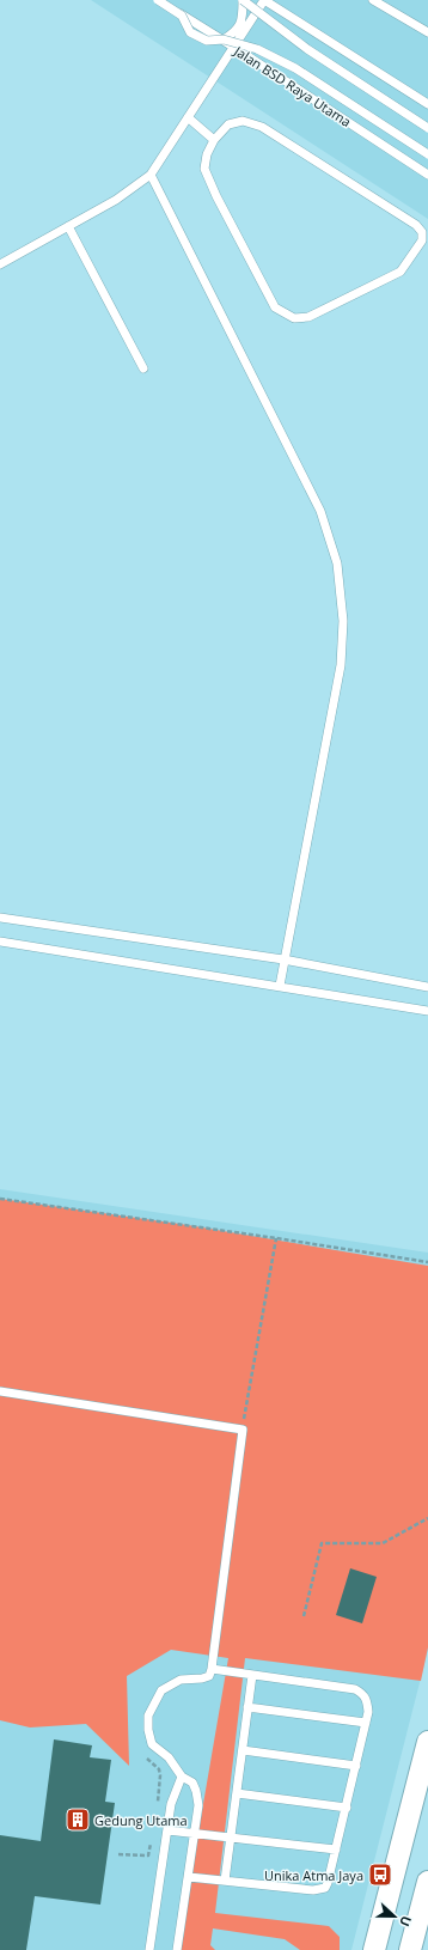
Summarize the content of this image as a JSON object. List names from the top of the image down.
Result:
{
  "streets": {
    "lane": ["Jalan BSD Raya Utama"]
  },
  "places": {
    "building": ["Gedung Utama"],
    "bus stop": ["Unika Atma Jaya"]
  },
  "north": "right"
}
